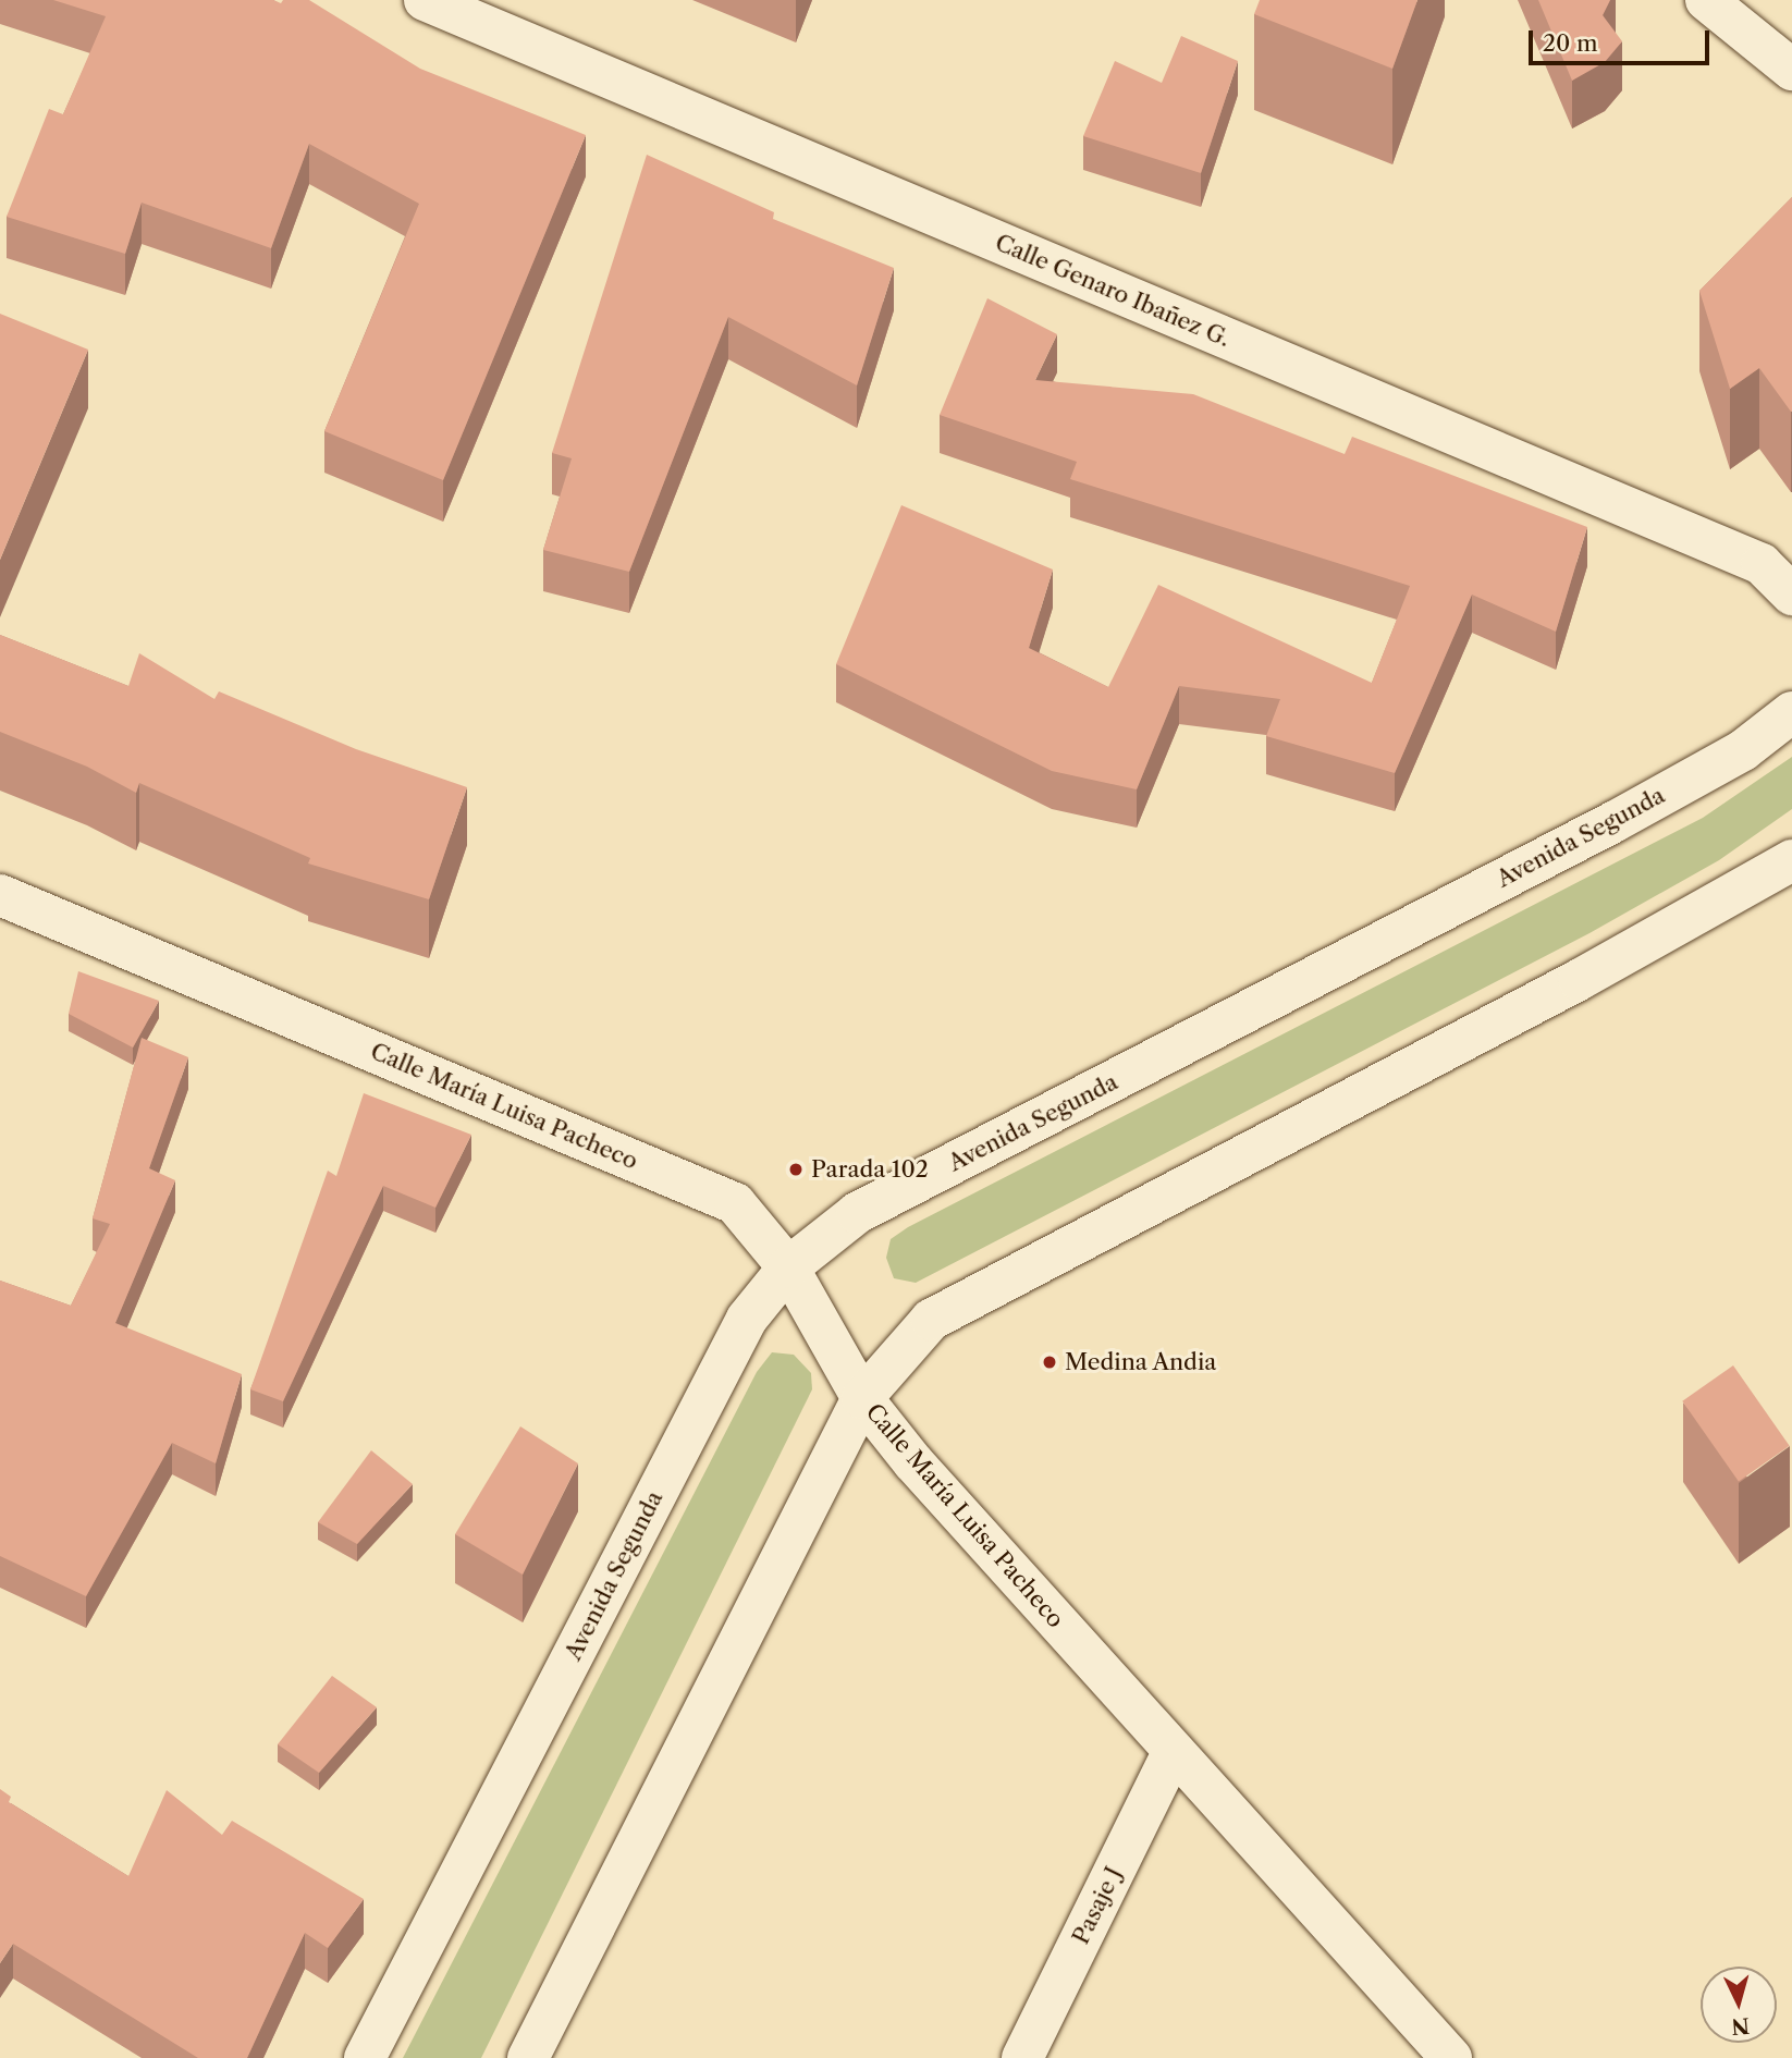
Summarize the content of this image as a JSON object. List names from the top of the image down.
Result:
{
  "streets": {
    "street": [
      "Calle Genaro Ibañez G.",
      "Avenida Segunda",
      "Calle María Luisa Pacheco",
      "Pasaje J"
    ]
  },
  "crossings": [
    ["Avenida Segunda", "Calle María Luisa Pacheco"],
    ["Calle María Luisa Pacheco", "Pasaje J"]
  ],
  "places": ["Parada 102", "Medina Andia"],
  "scale_bar": "20 m",
  "north": "bottom"
}
